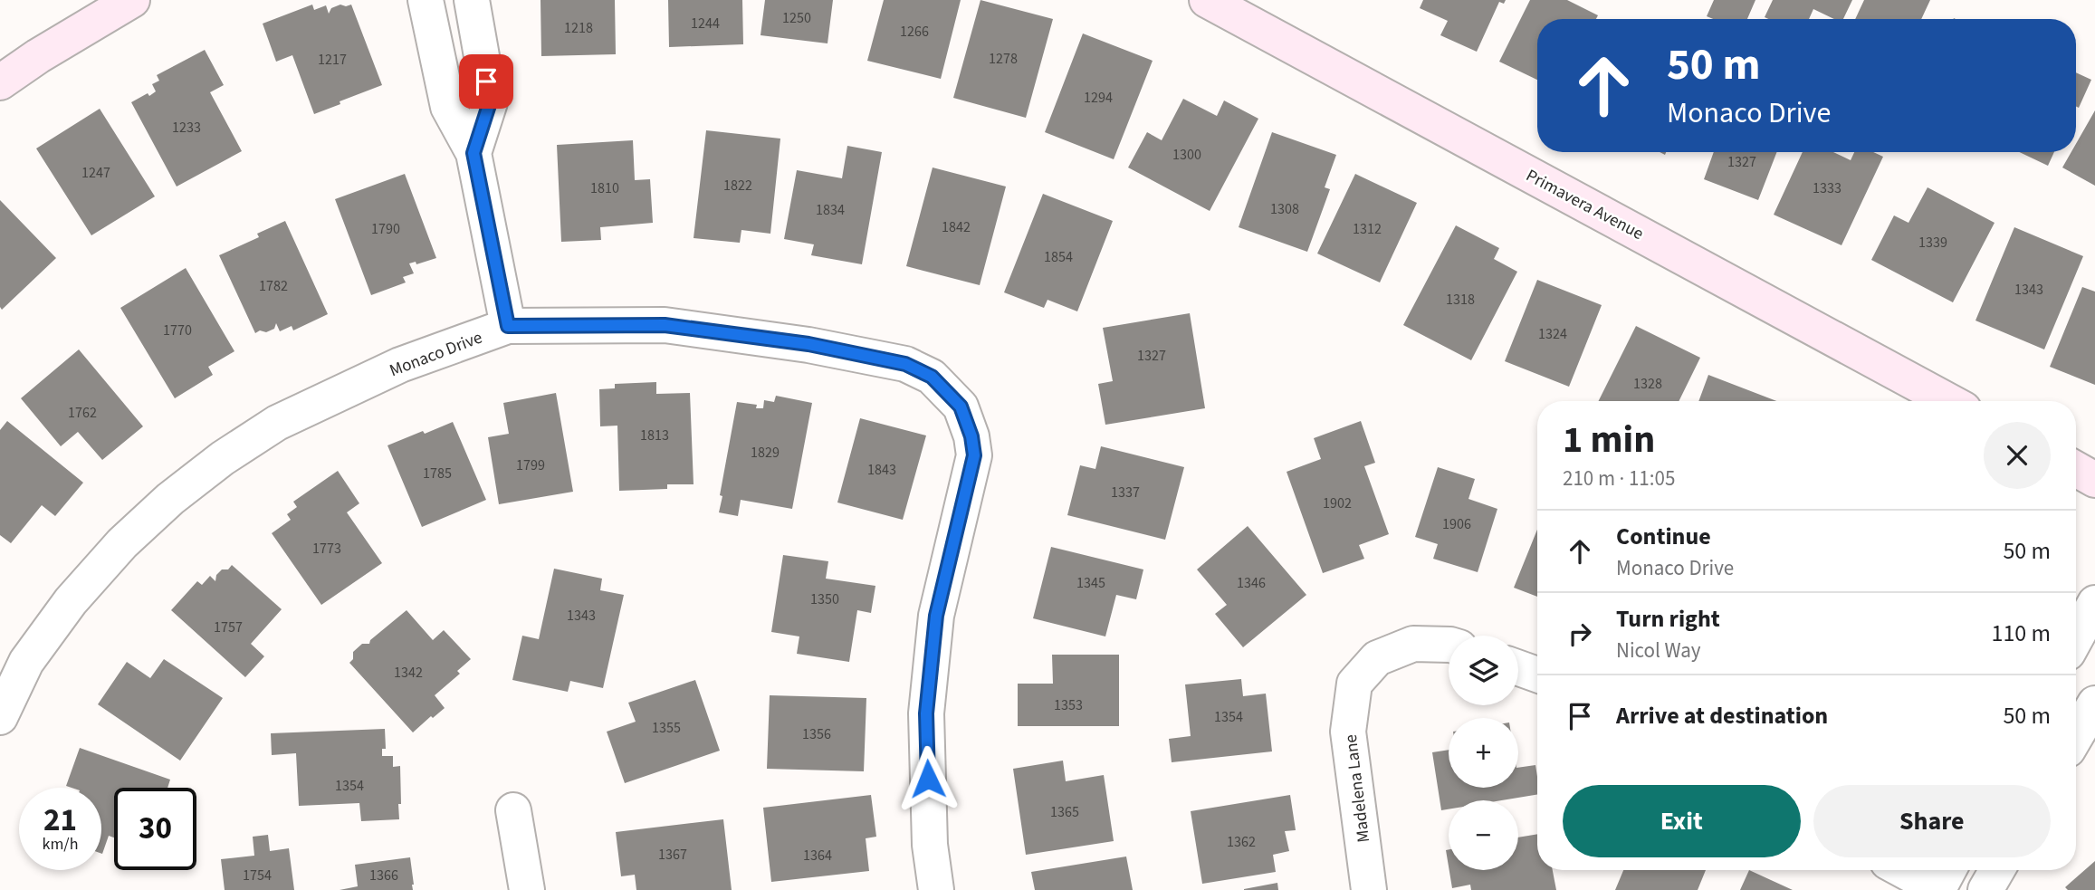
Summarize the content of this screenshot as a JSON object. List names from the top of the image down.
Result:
{
  "streets": {
    "street": ["Primavera Avenue", "Monaco Drive", "Madelena Lane"]
  },
  "house_numbers": [
    "1250",
    "1244",
    "1218",
    "1266",
    "1278",
    "1217",
    "1294",
    "1233",
    "1300",
    "1327",
    "1247",
    "1822",
    "1810",
    "1333",
    "1308",
    "1834",
    "1842",
    "1790",
    "1312",
    "1339",
    "1854",
    "1782",
    "1343",
    "1318",
    "1770",
    "1324",
    "1327",
    "1328",
    "1762",
    "1813",
    "1829",
    "1799",
    "1843",
    "1785",
    "1337",
    "1902",
    "1906",
    "1773",
    "1345",
    "1346",
    "1350",
    "1343",
    "1757",
    "1342",
    "1353",
    "1354",
    "1355",
    "1356",
    "1354",
    "1365",
    "1362",
    "1367",
    "1364",
    "1754",
    "1366"
  ],
  "page": {
    "turn": ["50 m", "Monaco Drive"],
    "heading": ["1 min", "210 m · 11:05"],
    "list": [
      {
        "name": "Continue",
        "note": "Monaco Drive",
        "value": "50 m"
      },
      {
        "name": "Turn right",
        "note": "Nicol Way",
        "value": "110 m"
      },
      {
        "name": "Arrive at destination",
        "value": "50 m"
      }
    ],
    "map_buttons": ["+", "−"],
    "buttons": ["Exit", "Share"],
    "speed": "21 km/h",
    "limit": "30"
  }
}
